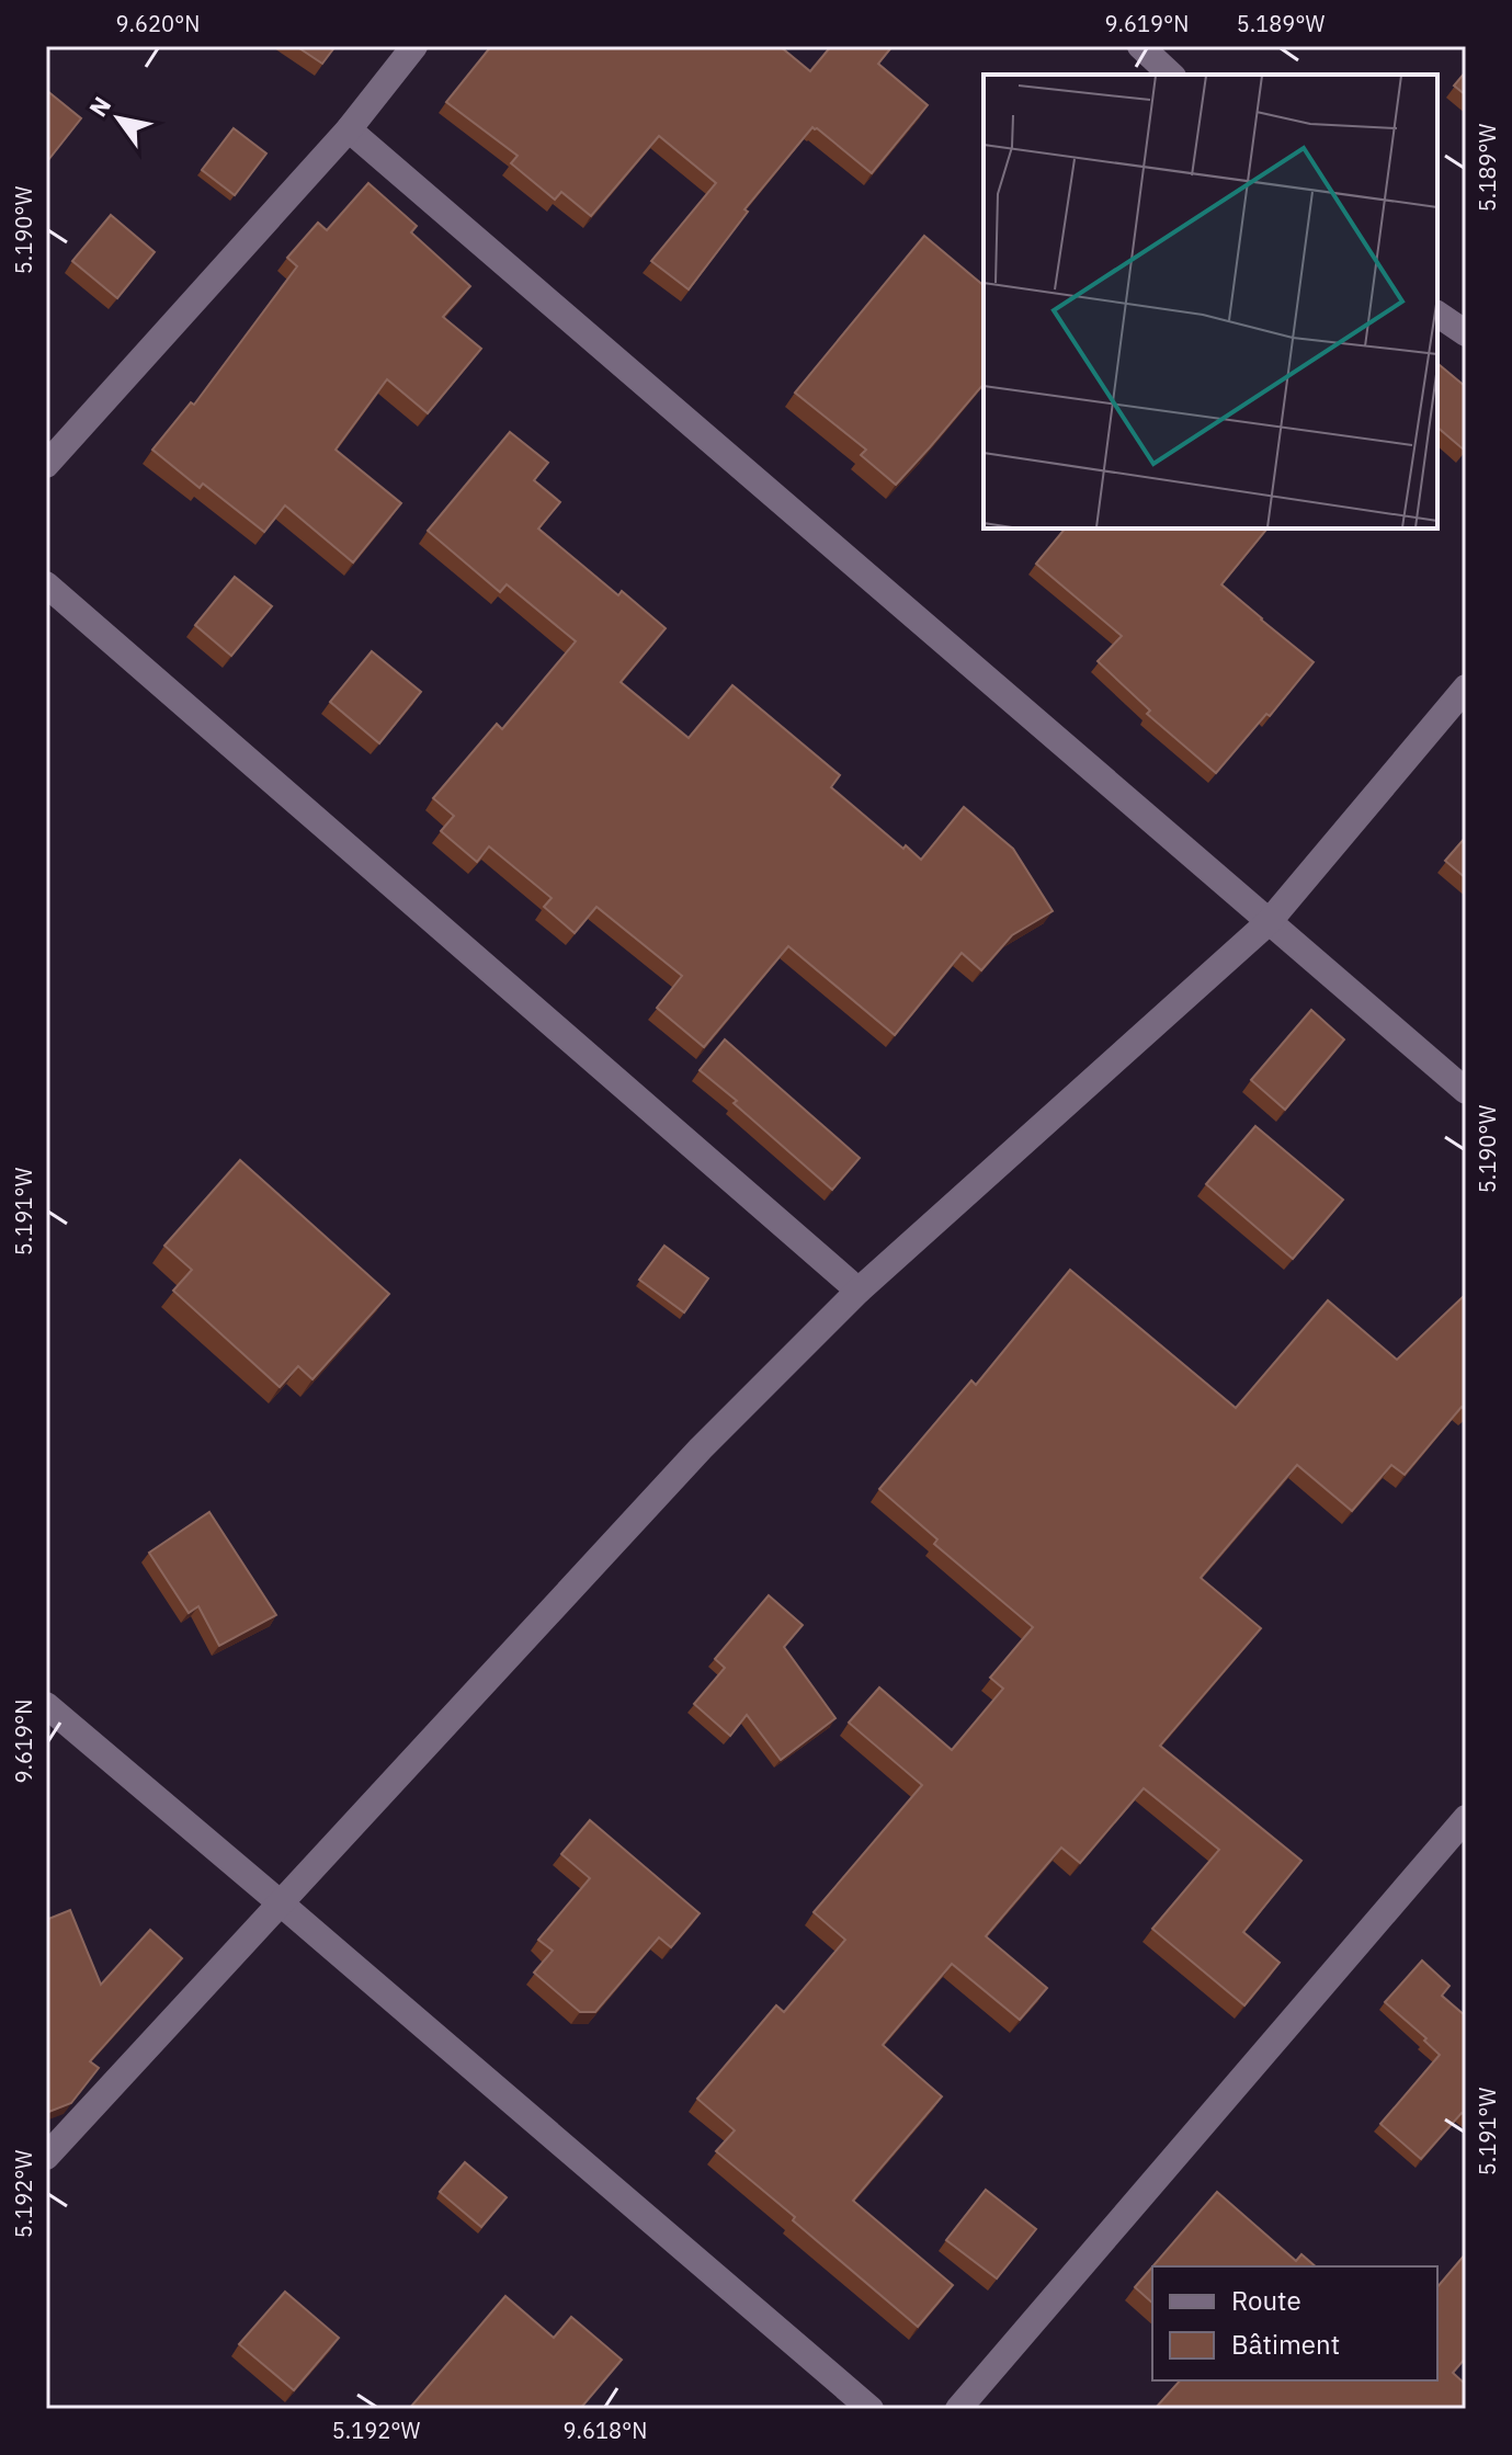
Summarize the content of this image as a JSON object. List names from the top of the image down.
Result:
{
  "legend": ["Route", "Bâtiment"],
  "north": "top left",
  "coordinates": [
    "9.620°N",
    "9.619°N",
    "5.189°W",
    "5.190°W",
    "5.191°W",
    "5.192°W",
    "9.618°N"
  ]
}
